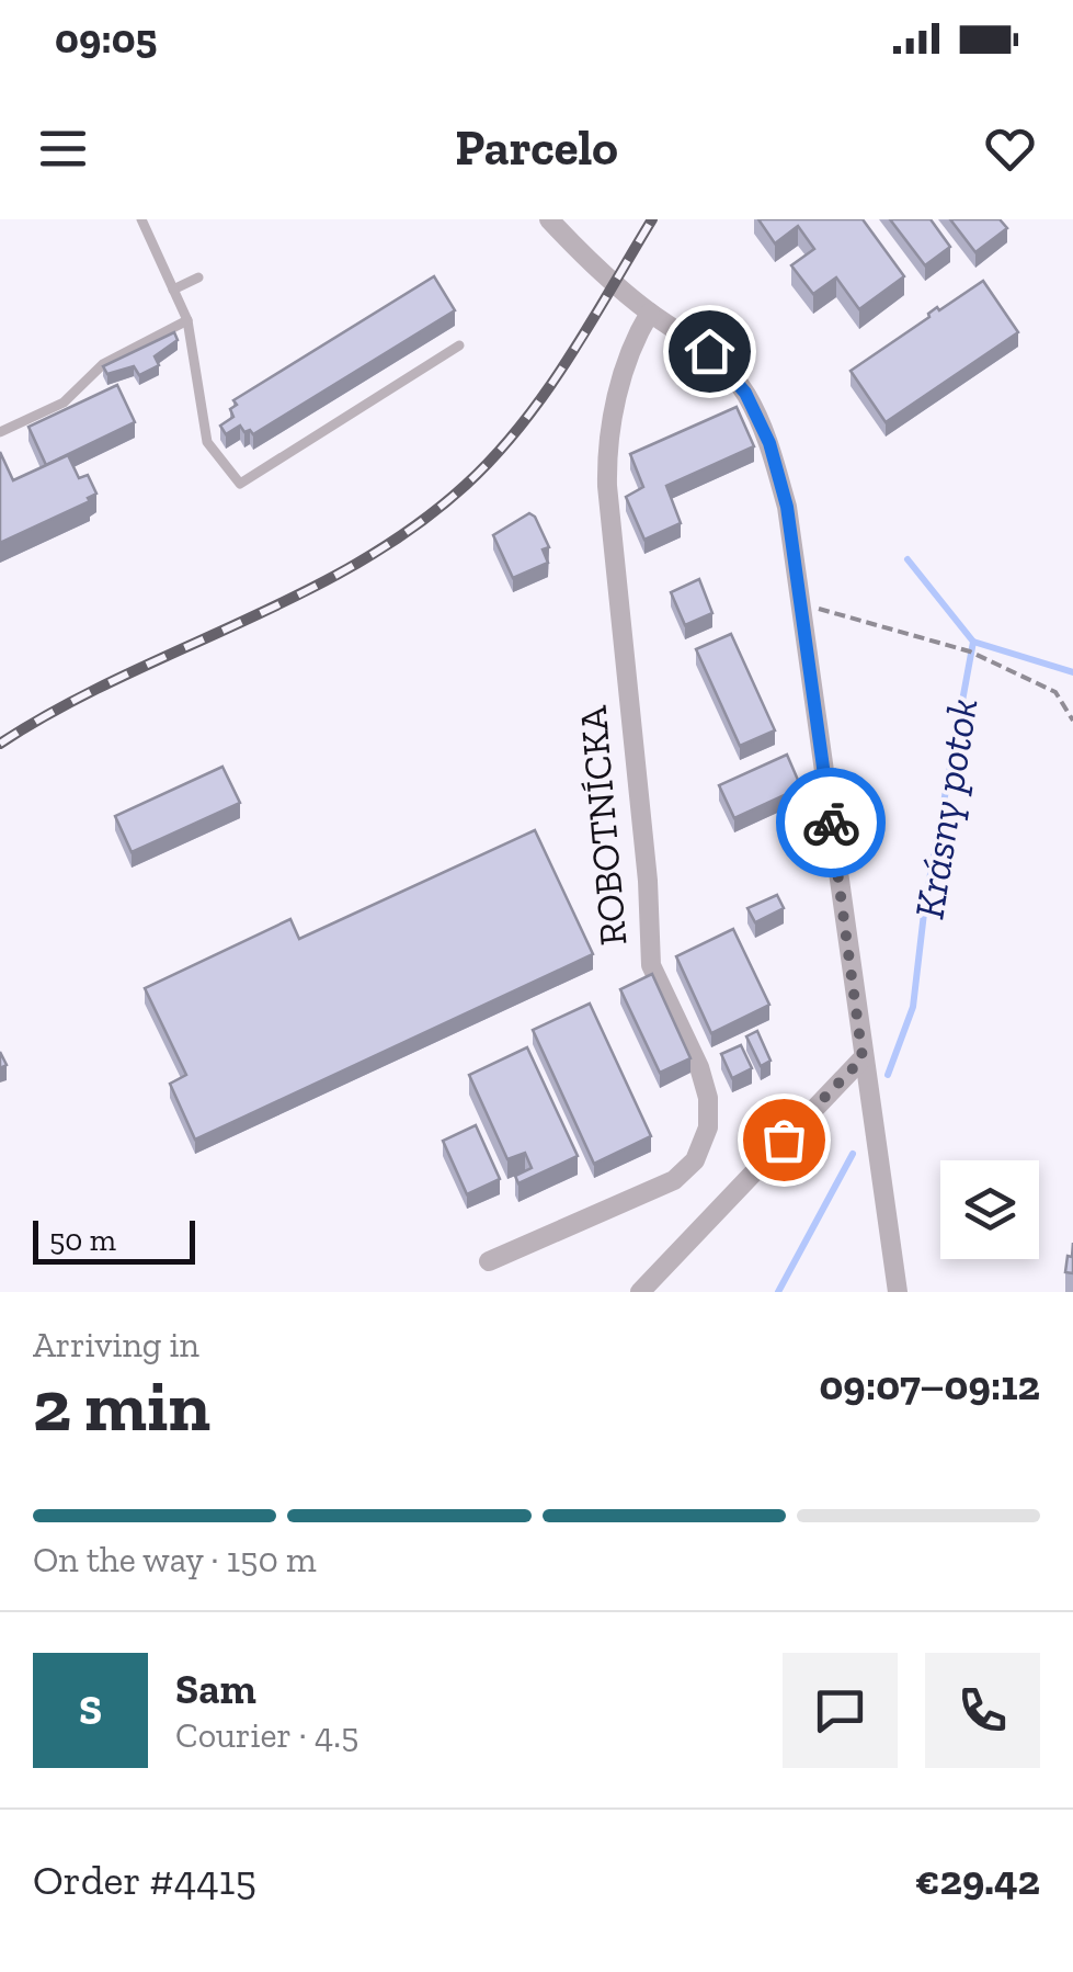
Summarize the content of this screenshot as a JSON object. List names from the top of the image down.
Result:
{
  "streets": {
    "street": ["ROBOTNÍCKA"]
  },
  "water": ["Krásny potok"],
  "scale_bar": "50 m",
  "page": {
    "status": "09:05",
    "header": "Parcelo",
    "scale": "50 m",
    "heading": ["2 min", "Arriving in", "09:07–09:12"],
    "panel": [
      "Sam",
      "Courier · 4.5",
      "Order #4415",
      "€29.42"
    ],
    "bar": "On the way · 150 m",
    "round": "S"
  }
}
